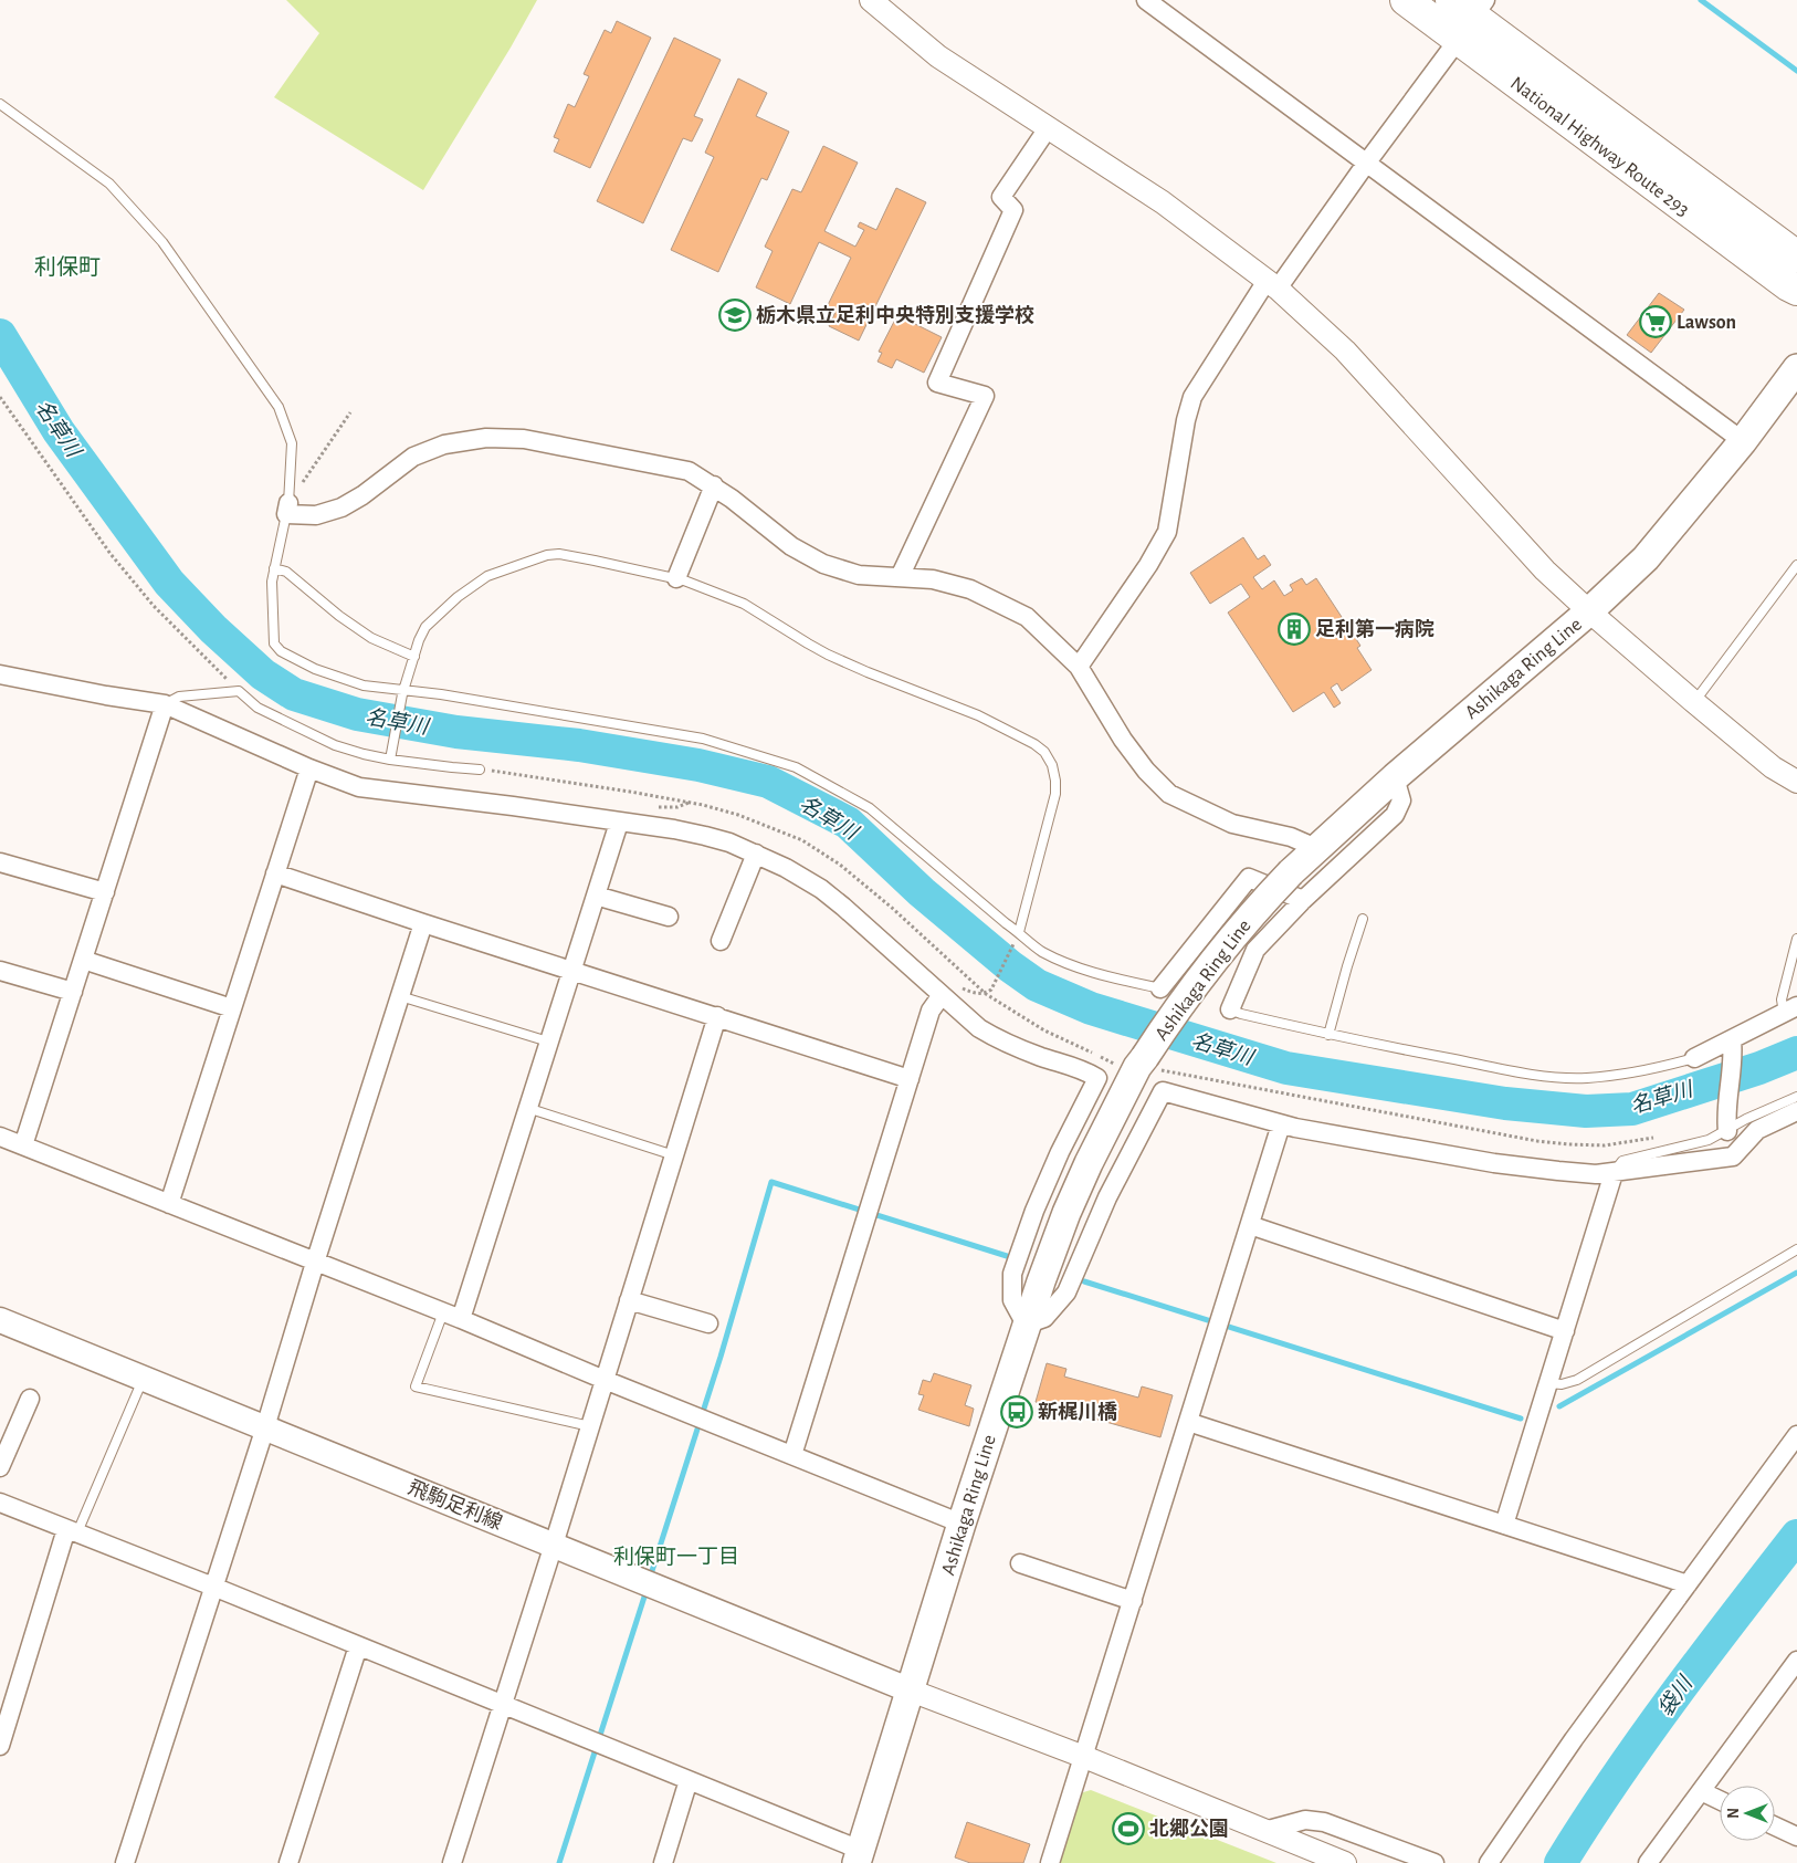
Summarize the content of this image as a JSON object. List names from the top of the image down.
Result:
{
  "streets": {
    "highway": ["National Highway Route 293"],
    "main road": ["Ashikaga Ring Line", "飛駒足利線"]
  },
  "crossings": [
    ["Ashikaga Ring Line", "飛駒足利線"]
  ],
  "districts": ["利保町", "利保町一丁目"],
  "water": ["名草川", "袋川"],
  "places": {
    "school or university": ["栃木県立足利中央特別支援学校"],
    "supermarket": ["Lawson"],
    "building": ["足利第一病院"],
    "bus stop": ["新梶川橋"],
    "sports": ["北郷公園"]
  },
  "north": "left"
}
